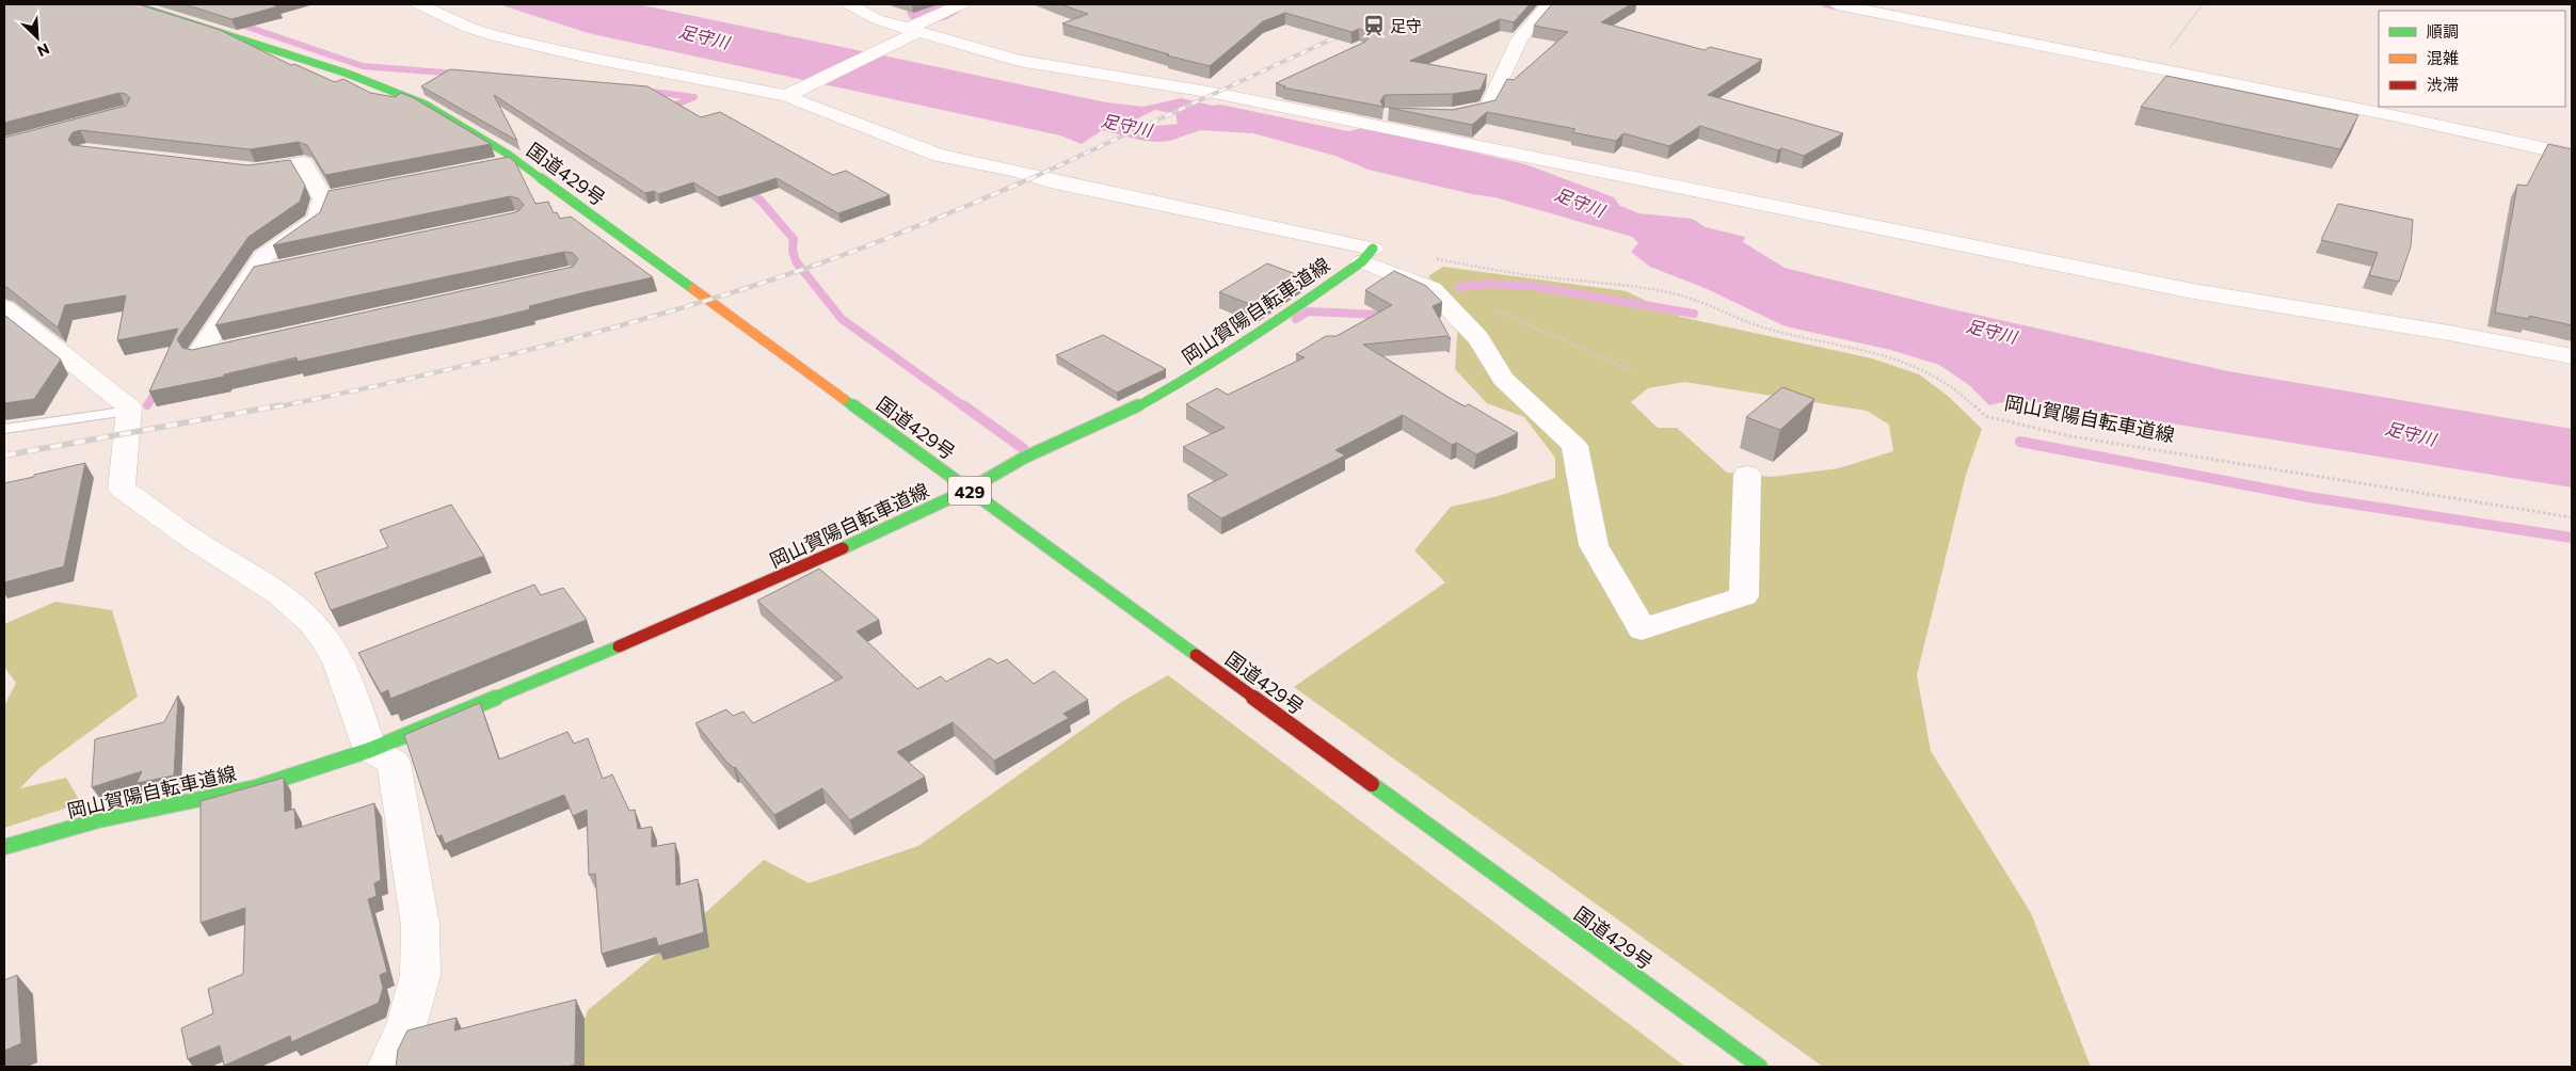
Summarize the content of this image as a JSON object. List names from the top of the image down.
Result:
{
  "streets": {
    "main road": ["国道429号", "岡山賀陽自転車道線", "429"]
  },
  "crossings": [
    ["国道429号", "岡山賀陽自転車道線"]
  ],
  "water": ["足守川"],
  "places": {
    "station": ["足守"]
  },
  "legend": ["順調", "混雑", "渋滞"],
  "north": "bottom right"
}
